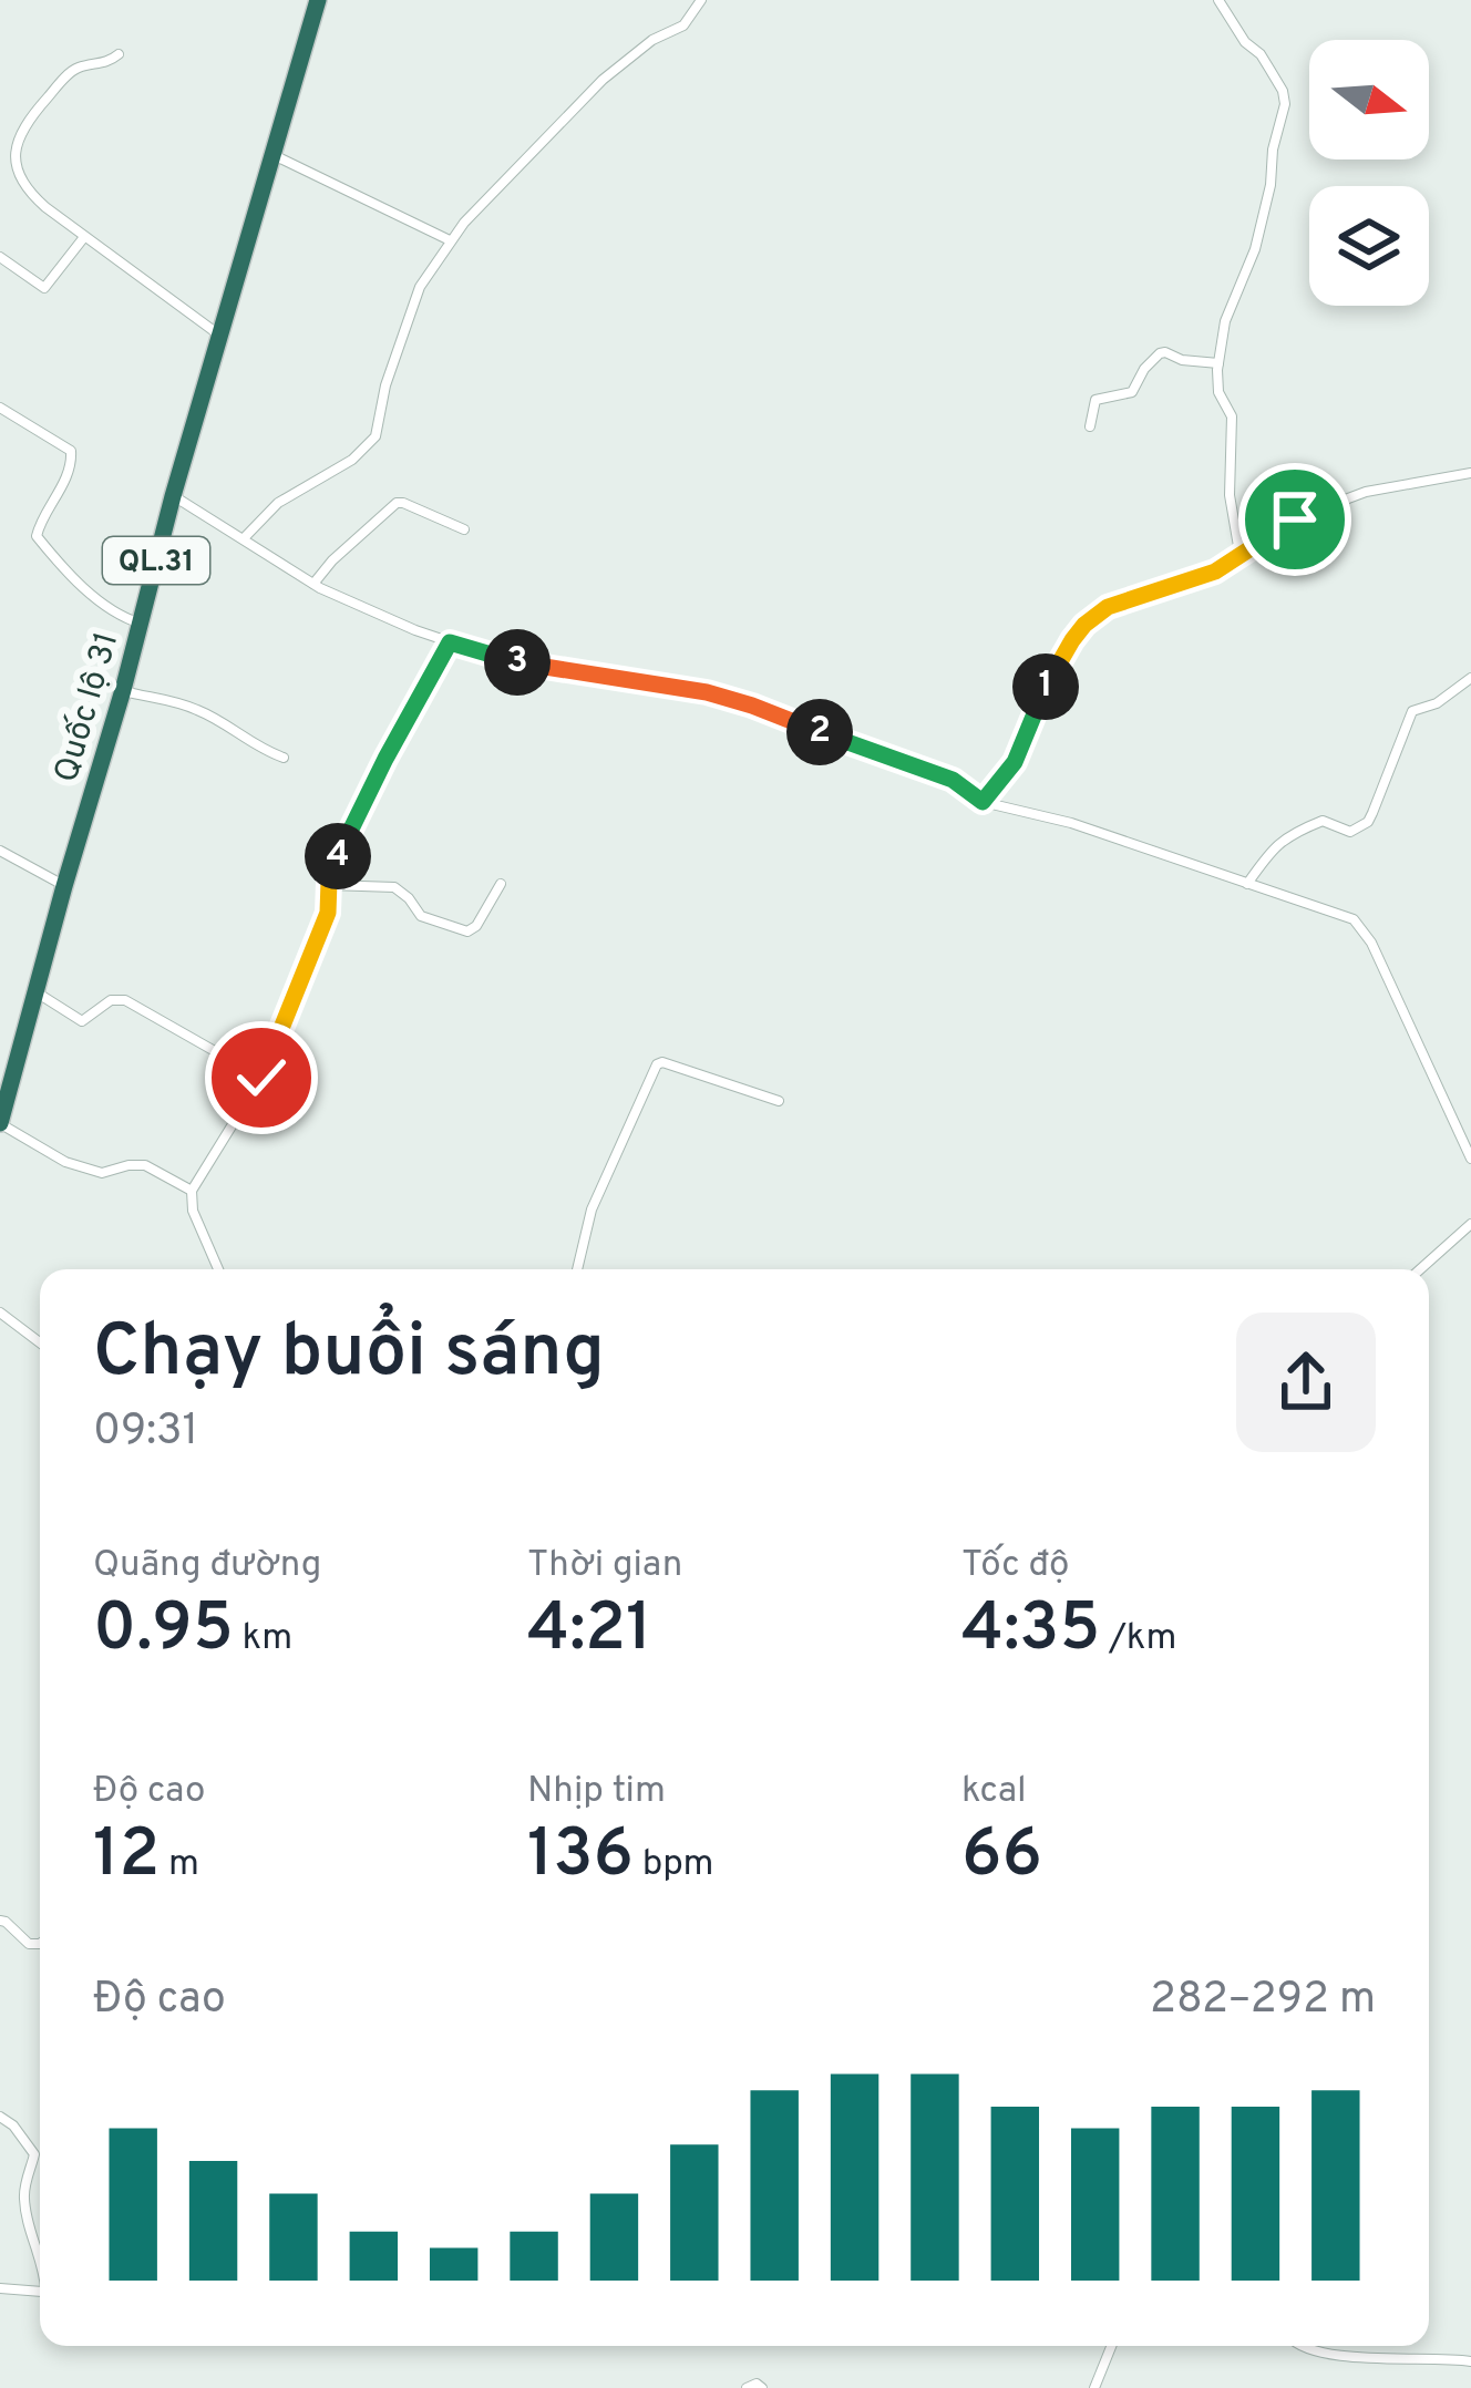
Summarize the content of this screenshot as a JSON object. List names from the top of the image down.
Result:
{
  "streets": {
    "highway": ["QL.31", "Quốc lộ 31"]
  },
  "north": "right",
  "page": {
    "pins": [
      "3",
      "1",
      "2",
      "4"
    ],
    "heading": ["Chạy buổi sáng", "09:31"],
    "stats": [
      ["Quãng đường", "0.95 km"],
      ["Thời gian", "4:21"],
      ["Tốc độ", "4:35 /km"],
      ["Độ cao", "12 m"],
      ["Nhịp tim", "136 bpm"],
      ["kcal", "66"]
    ],
    "chart": ["Độ cao", "282–292 m"]
  }
}
